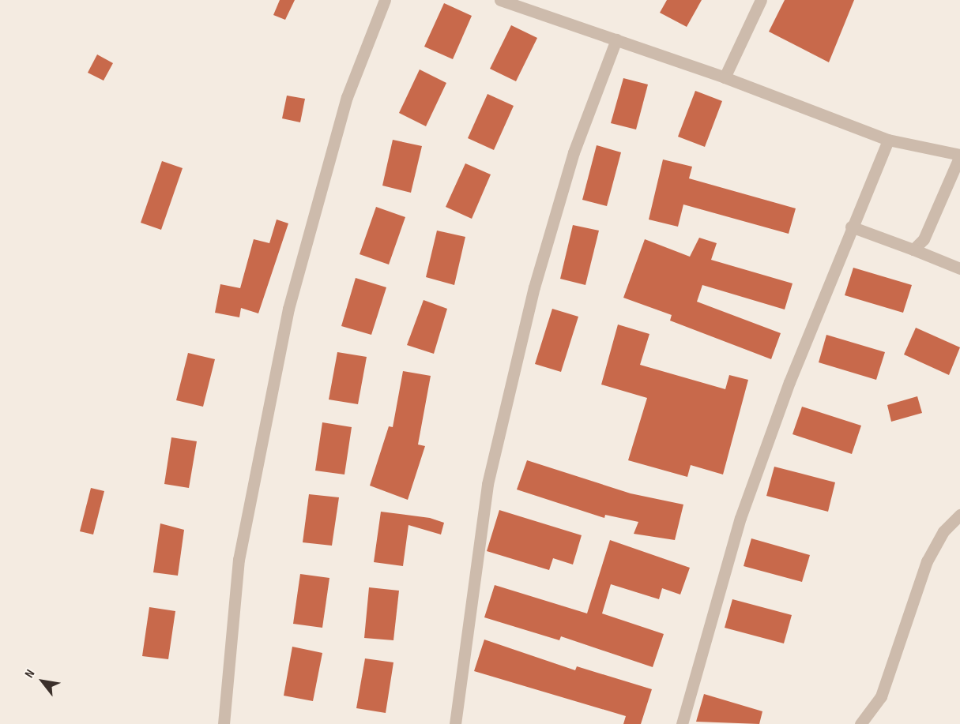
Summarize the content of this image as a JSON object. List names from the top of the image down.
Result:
{
  "north": "top left"
}
